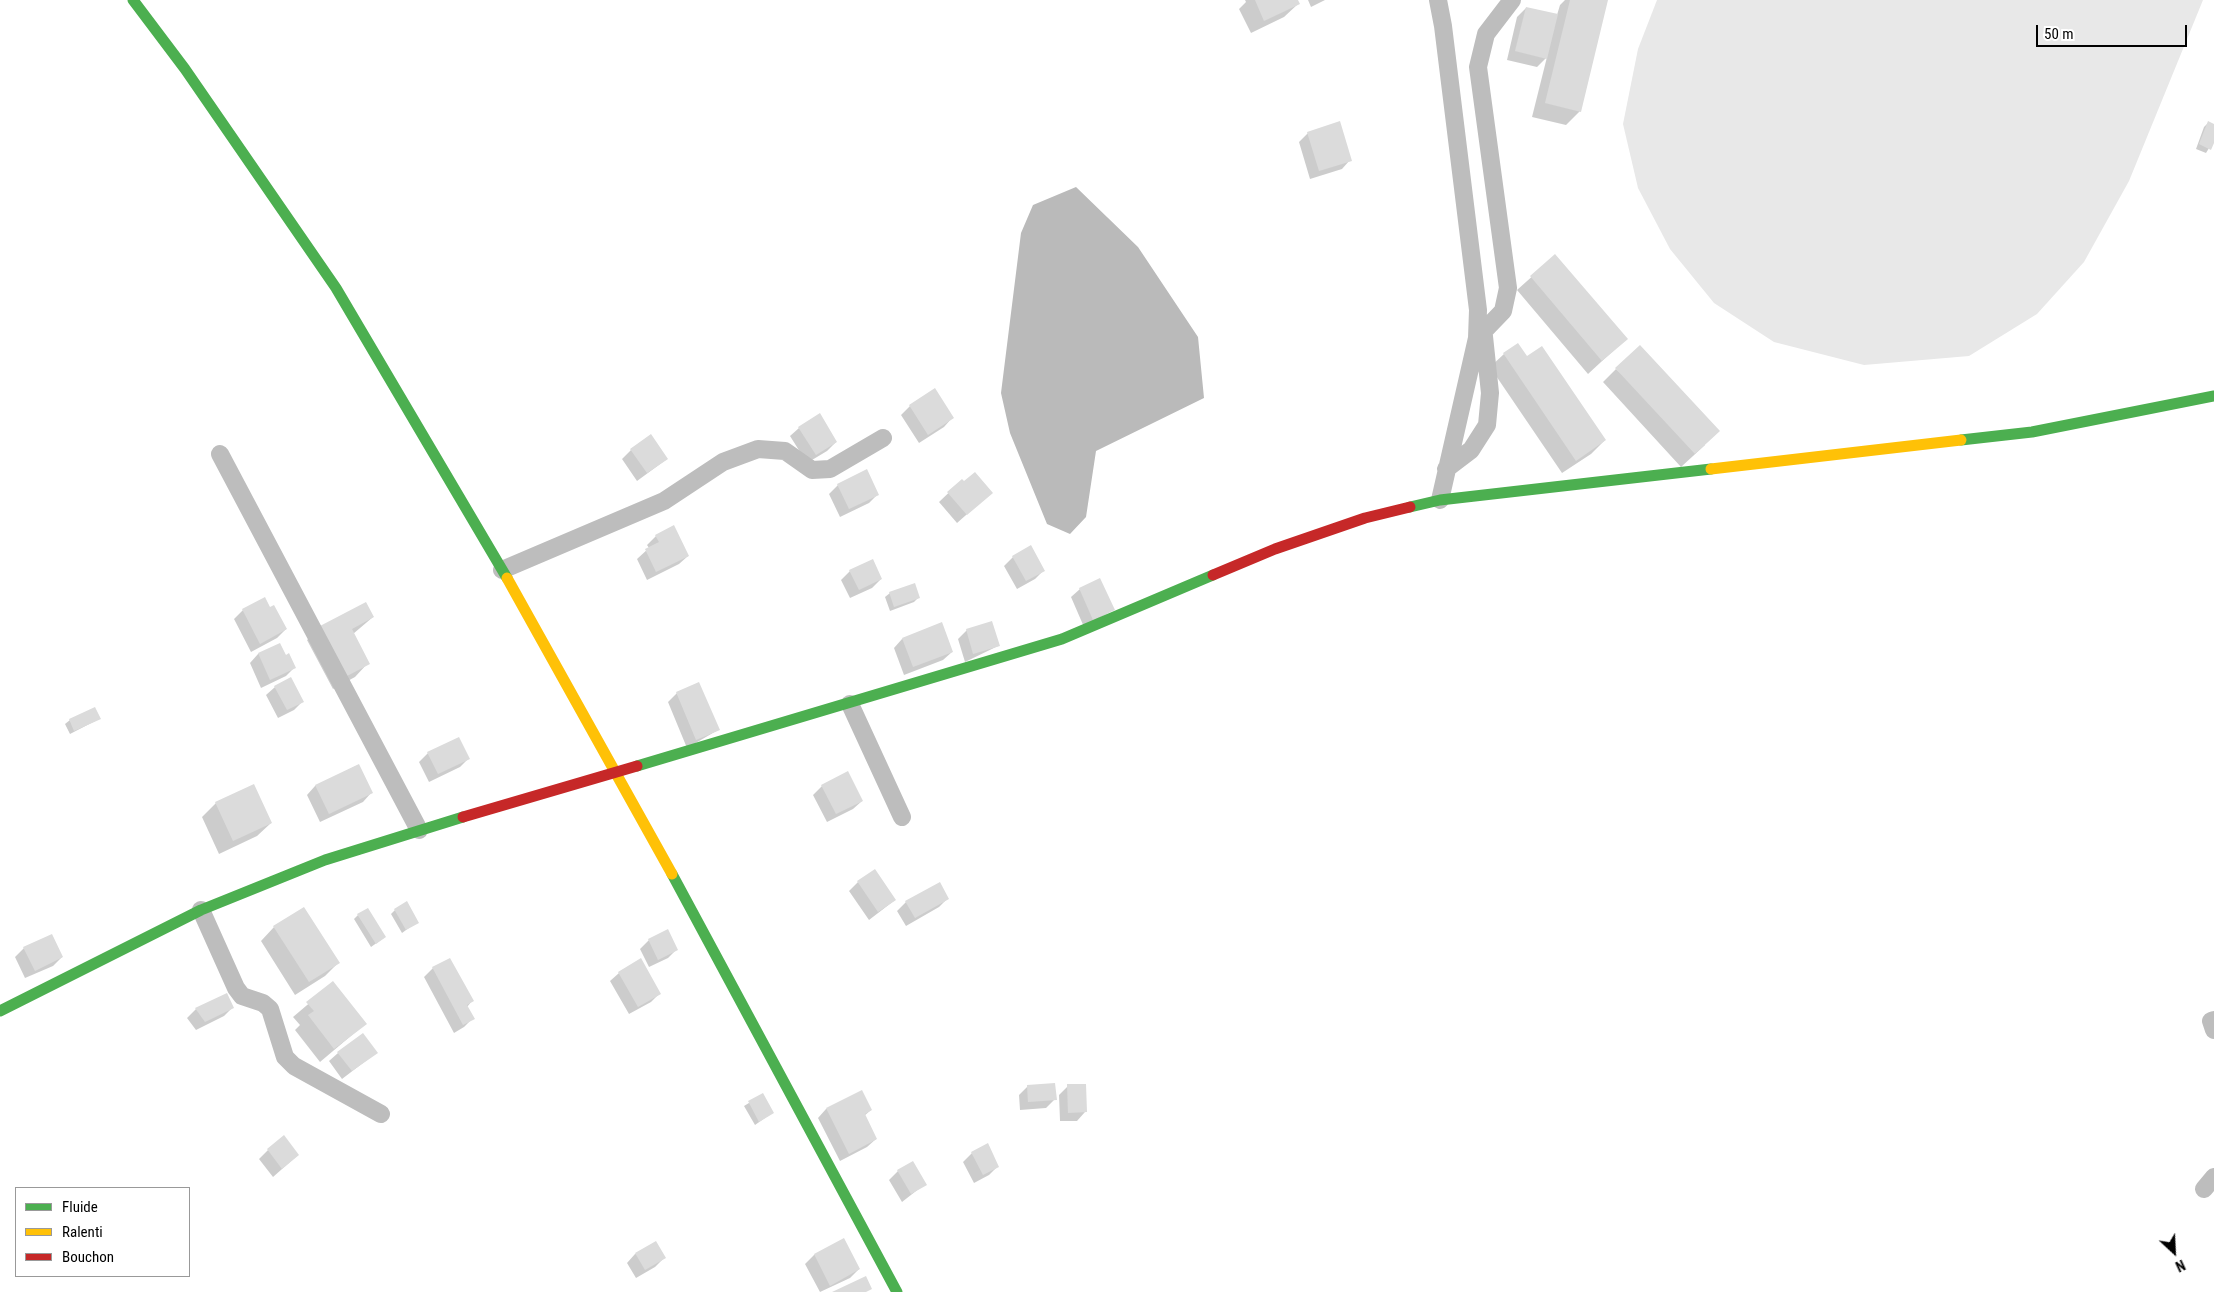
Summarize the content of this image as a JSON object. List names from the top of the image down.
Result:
{
  "legend": ["Fluide", "Ralenti", "Bouchon"],
  "scale_bar": "50 m",
  "north": "bottom right"
}
